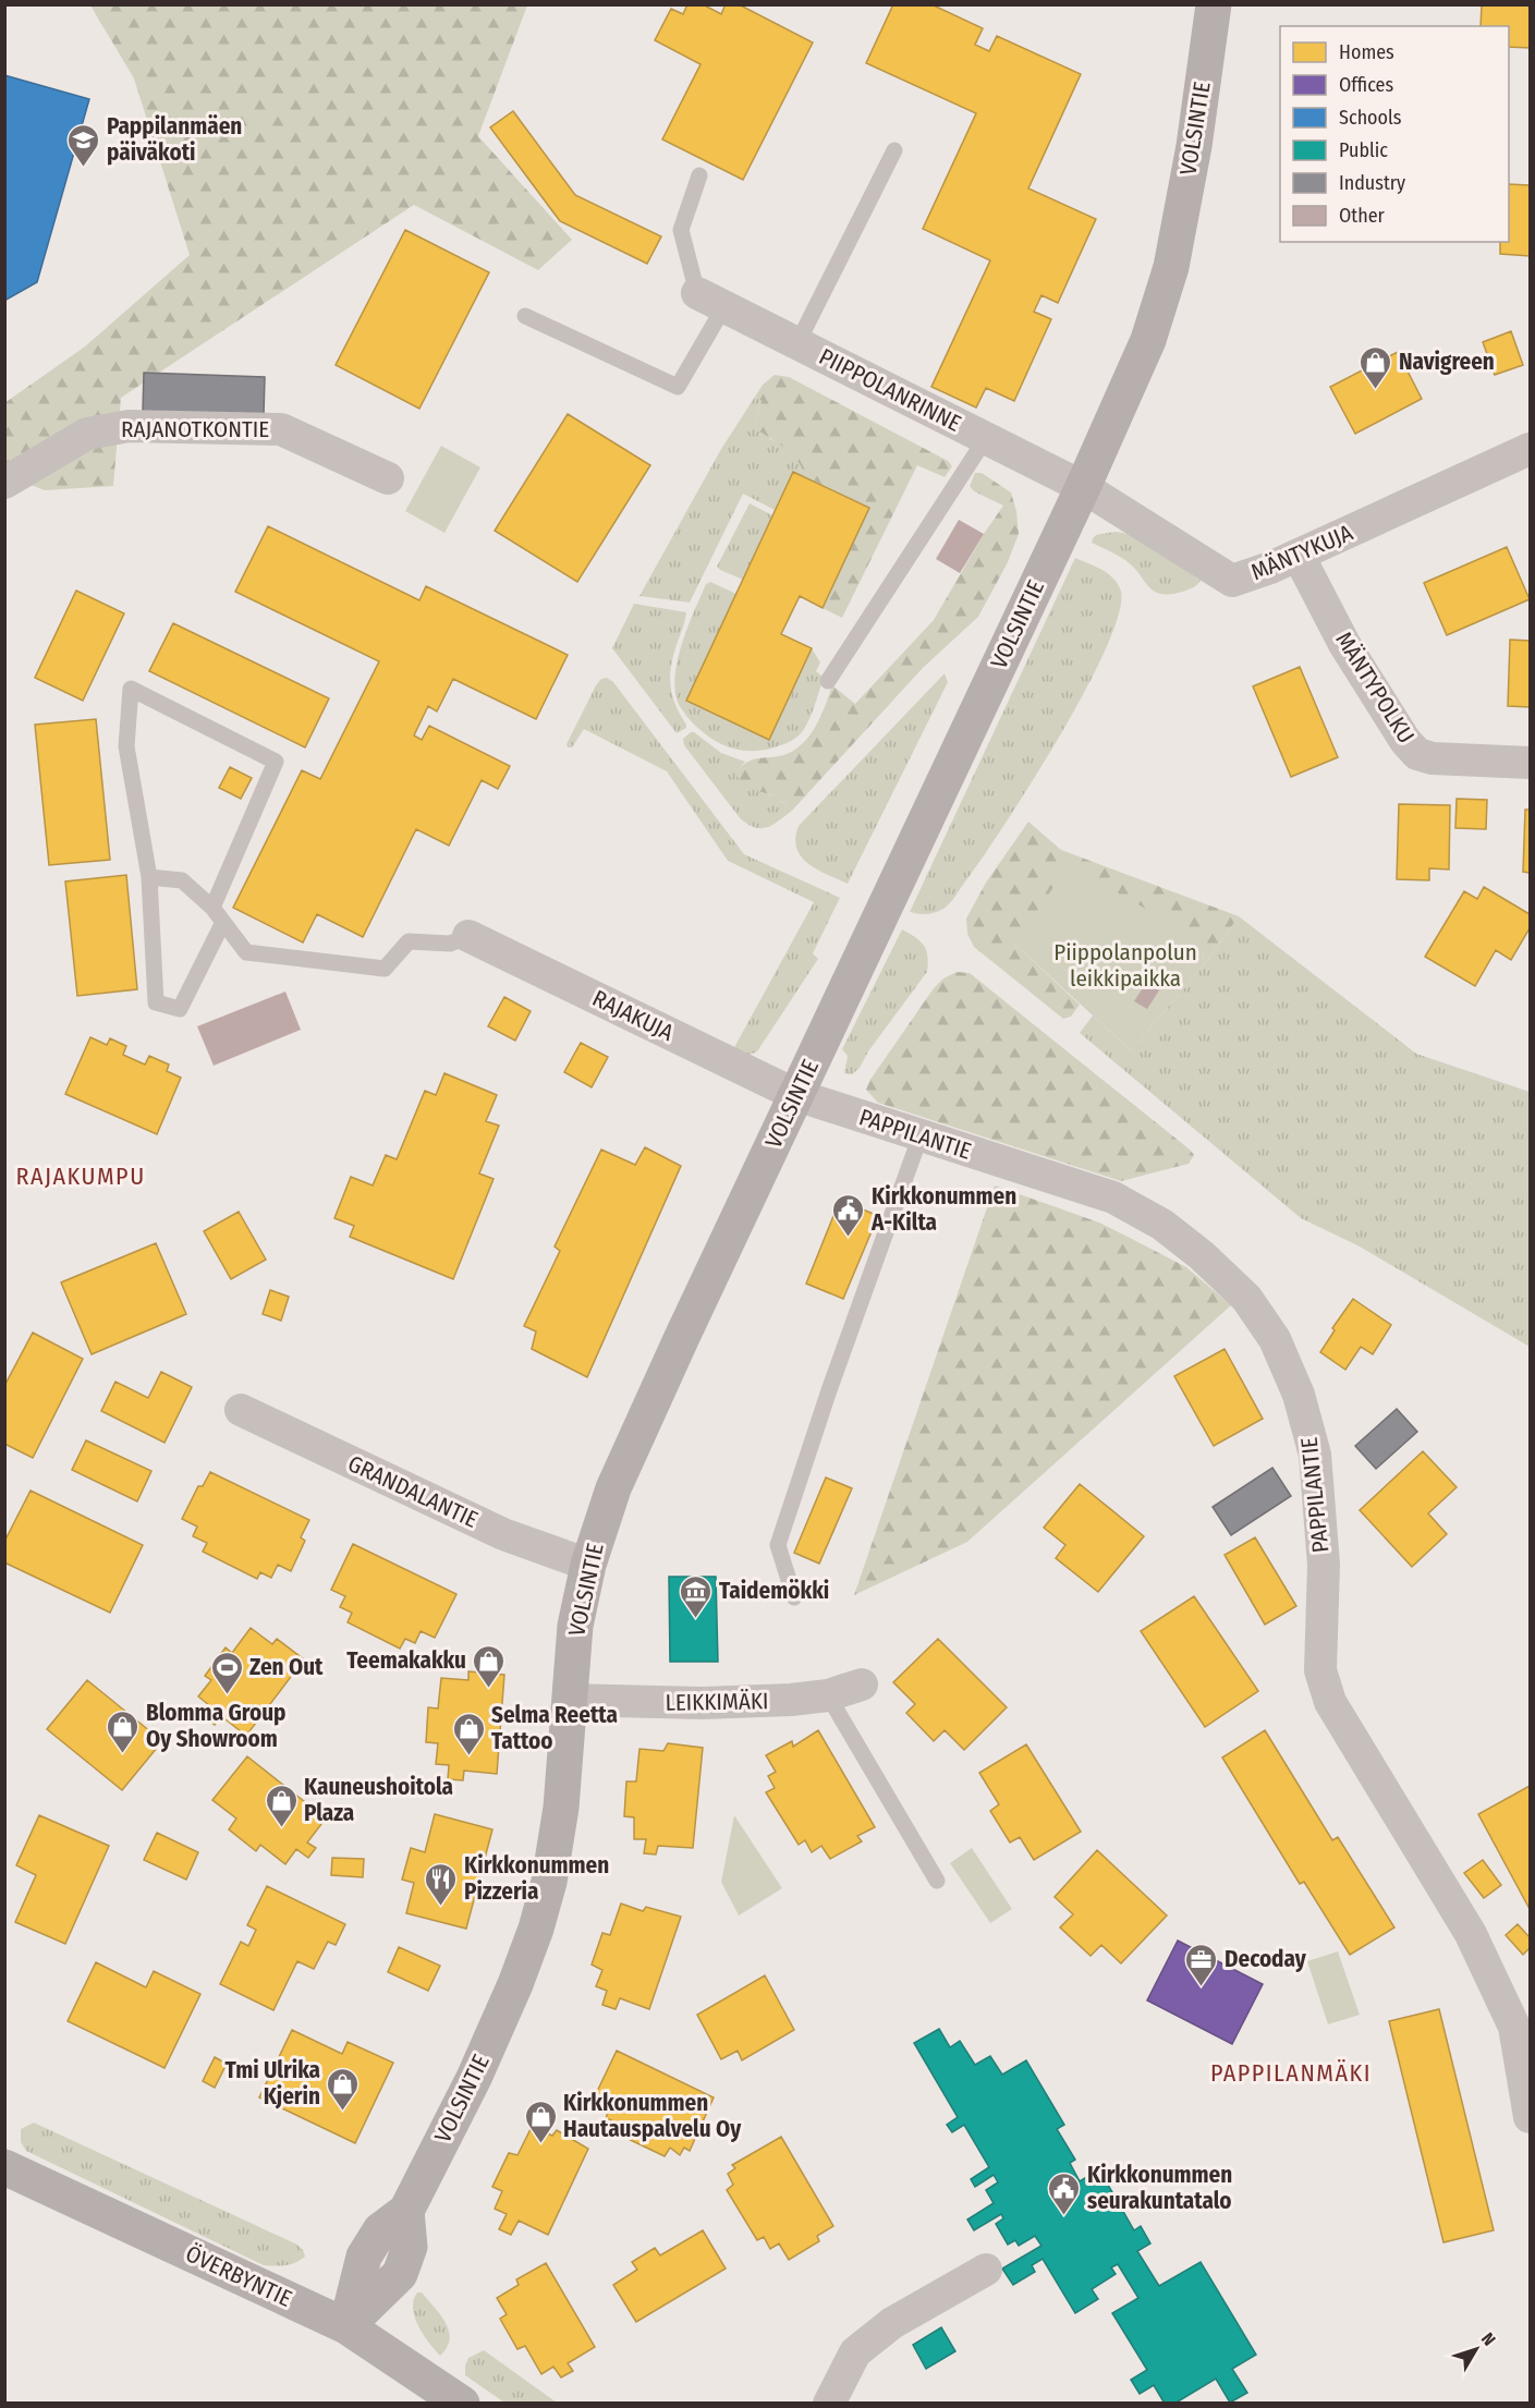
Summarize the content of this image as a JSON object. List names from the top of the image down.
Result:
{
  "streets": {
    "street": [
      "VOLSINTIE",
      "PIIPPOLANRINNE",
      "RAJANOTKONTIE",
      "MÄNTYKUJA",
      "MÄNTYPOLKU",
      "RAJAKUJA",
      "PAPPILANTIE",
      "GRANDALANTIE",
      "LEIKKIMÄKI",
      "ÖVERBYNTIE"
    ]
  },
  "crossings": [
    ["VOLSINTIE", "PIIPPOLANRINNE"],
    ["VOLSINTIE", "MÄNTYKUJA"],
    ["VOLSINTIE", "RAJAKUJA"],
    ["VOLSINTIE", "PAPPILANTIE"],
    ["VOLSINTIE", "GRANDALANTIE"],
    ["VOLSINTIE", "LEIKKIMÄKI"],
    ["VOLSINTIE", "ÖVERBYNTIE"],
    ["PIIPPOLANRINNE", "MÄNTYKUJA"],
    ["MÄNTYKUJA", "MÄNTYPOLKU"],
    ["RAJAKUJA", "PAPPILANTIE"]
  ],
  "districts": ["RAJAKUMPU", "PAPPILANMÄKI"],
  "parks": ["Piippolanpolun leikkipaikka"],
  "places": {
    "school or university": ["Pappilanmäen päiväkoti"],
    "shop": [
      "Navigreen",
      "Teemakakku",
      "Blomma Group Oy Showroom",
      "Selma Reetta Tattoo",
      "Kauneushoitola Plaza",
      "Tmi Ulrika Kjerin",
      "Kirkkonummen Hautauspalvelu Oy"
    ],
    "public building": ["Kirkkonummen A-Kilta", "Kirkkonummen seurakuntatalo"],
    "museum": ["Taidemökki"],
    "sports": ["Zen Out"],
    "restaurant": ["Kirkkonummen Pizzeria"],
    "office": ["Decoday"]
  },
  "legend": [
    "Homes",
    "Offices",
    "Schools",
    "Public",
    "Industry",
    "Other"
  ],
  "north": "top right"
}
